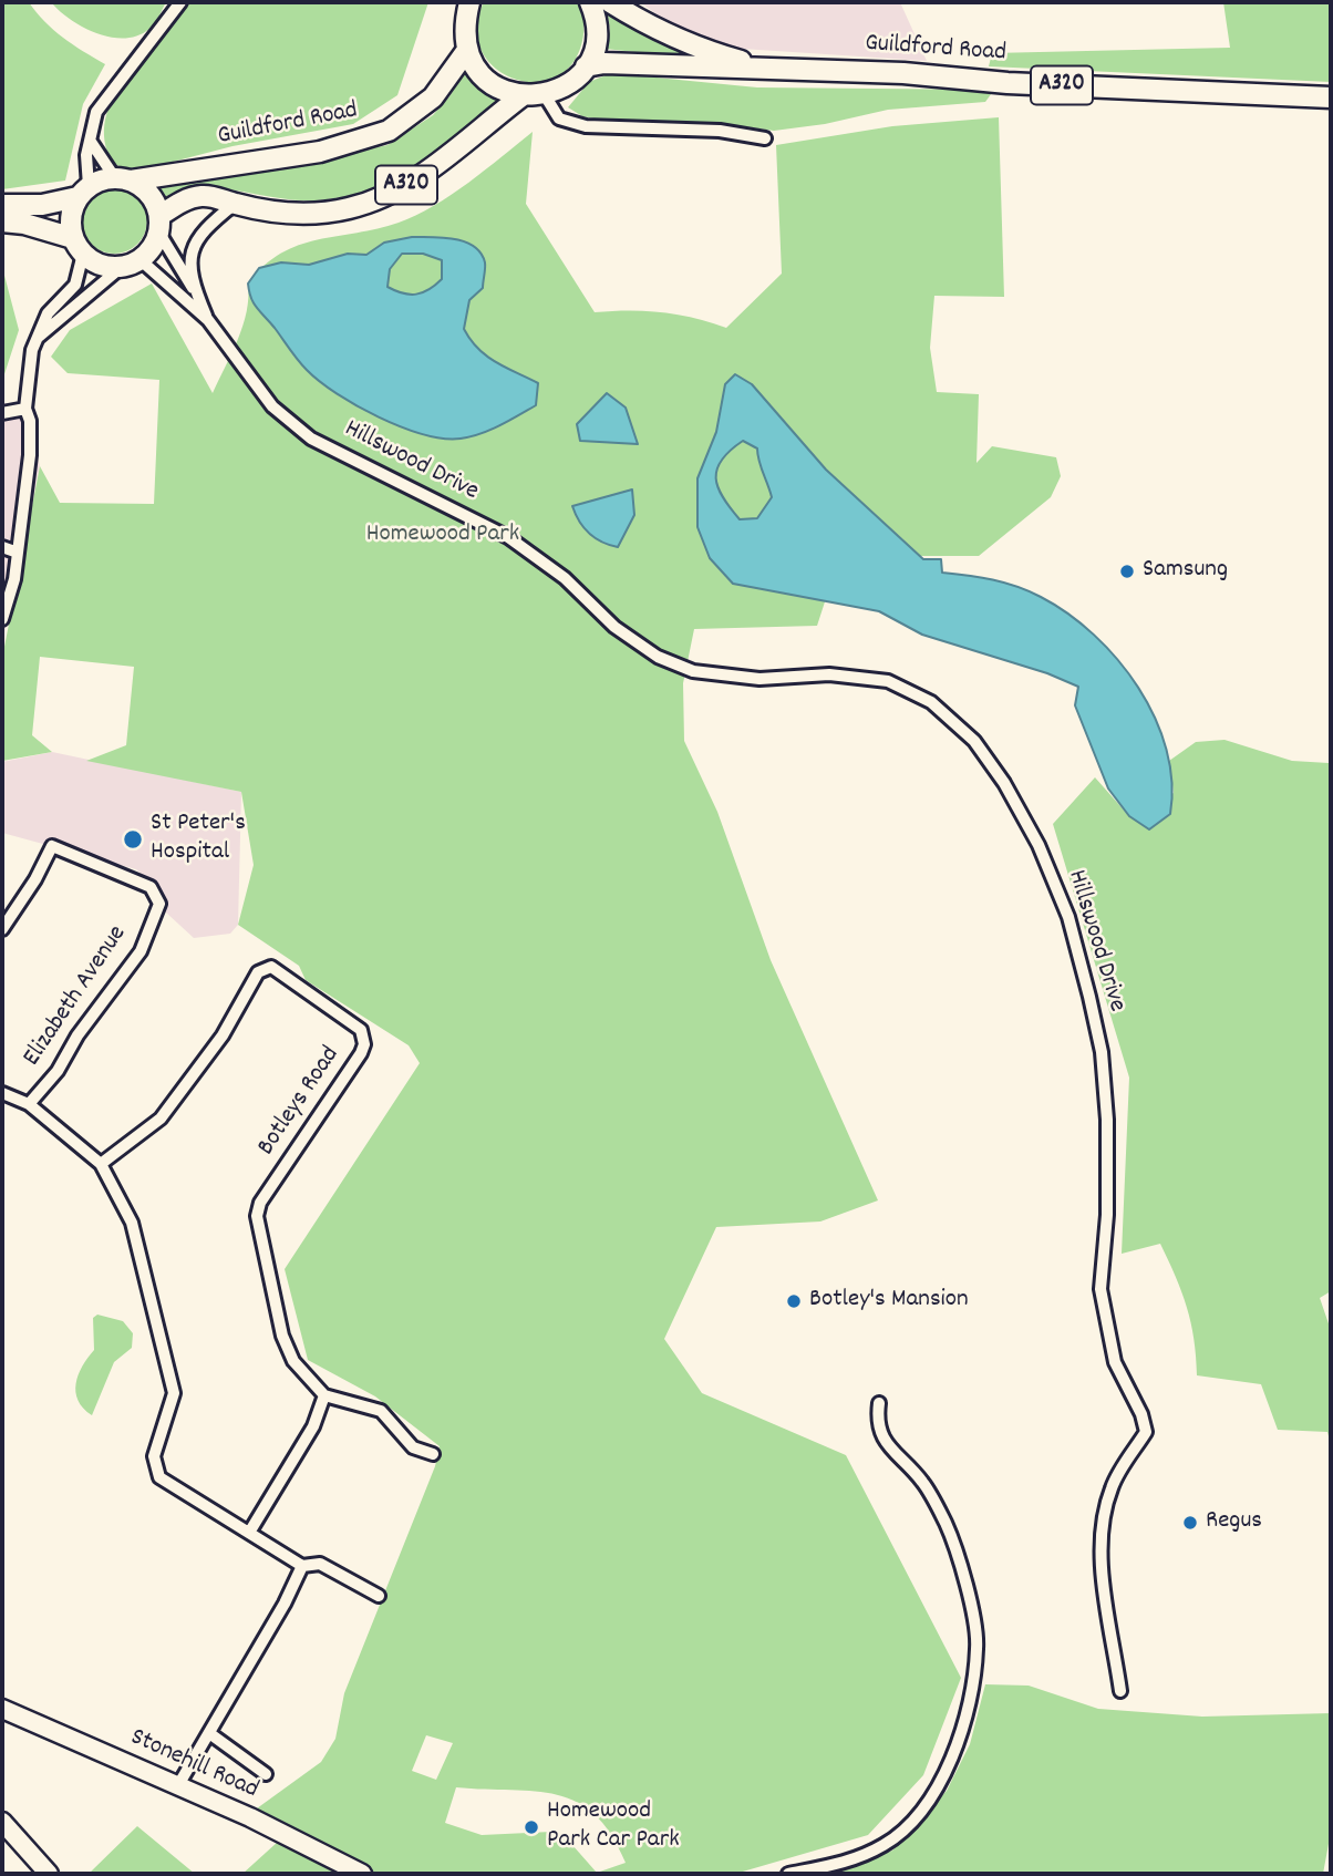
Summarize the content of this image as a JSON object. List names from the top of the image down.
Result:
{
  "streets": {
    "main road": ["Guildford Road", "A320"],
    "street": [
      "Hillswood Drive",
      "Elizabeth Avenue",
      "Botleys Road",
      "Stonehill Road"
    ]
  },
  "crossings": [
    ["Guildford Road", "A320"],
    ["Guildford Road", "Hillswood Drive"],
    ["A320", "Hillswood Drive"]
  ],
  "parks": ["Homewood Park"],
  "places": [
    "Samsung",
    "St Peter's Hospital",
    "Botley's Mansion",
    "Regus",
    "Homewood Park Car Park"
  ]
}
